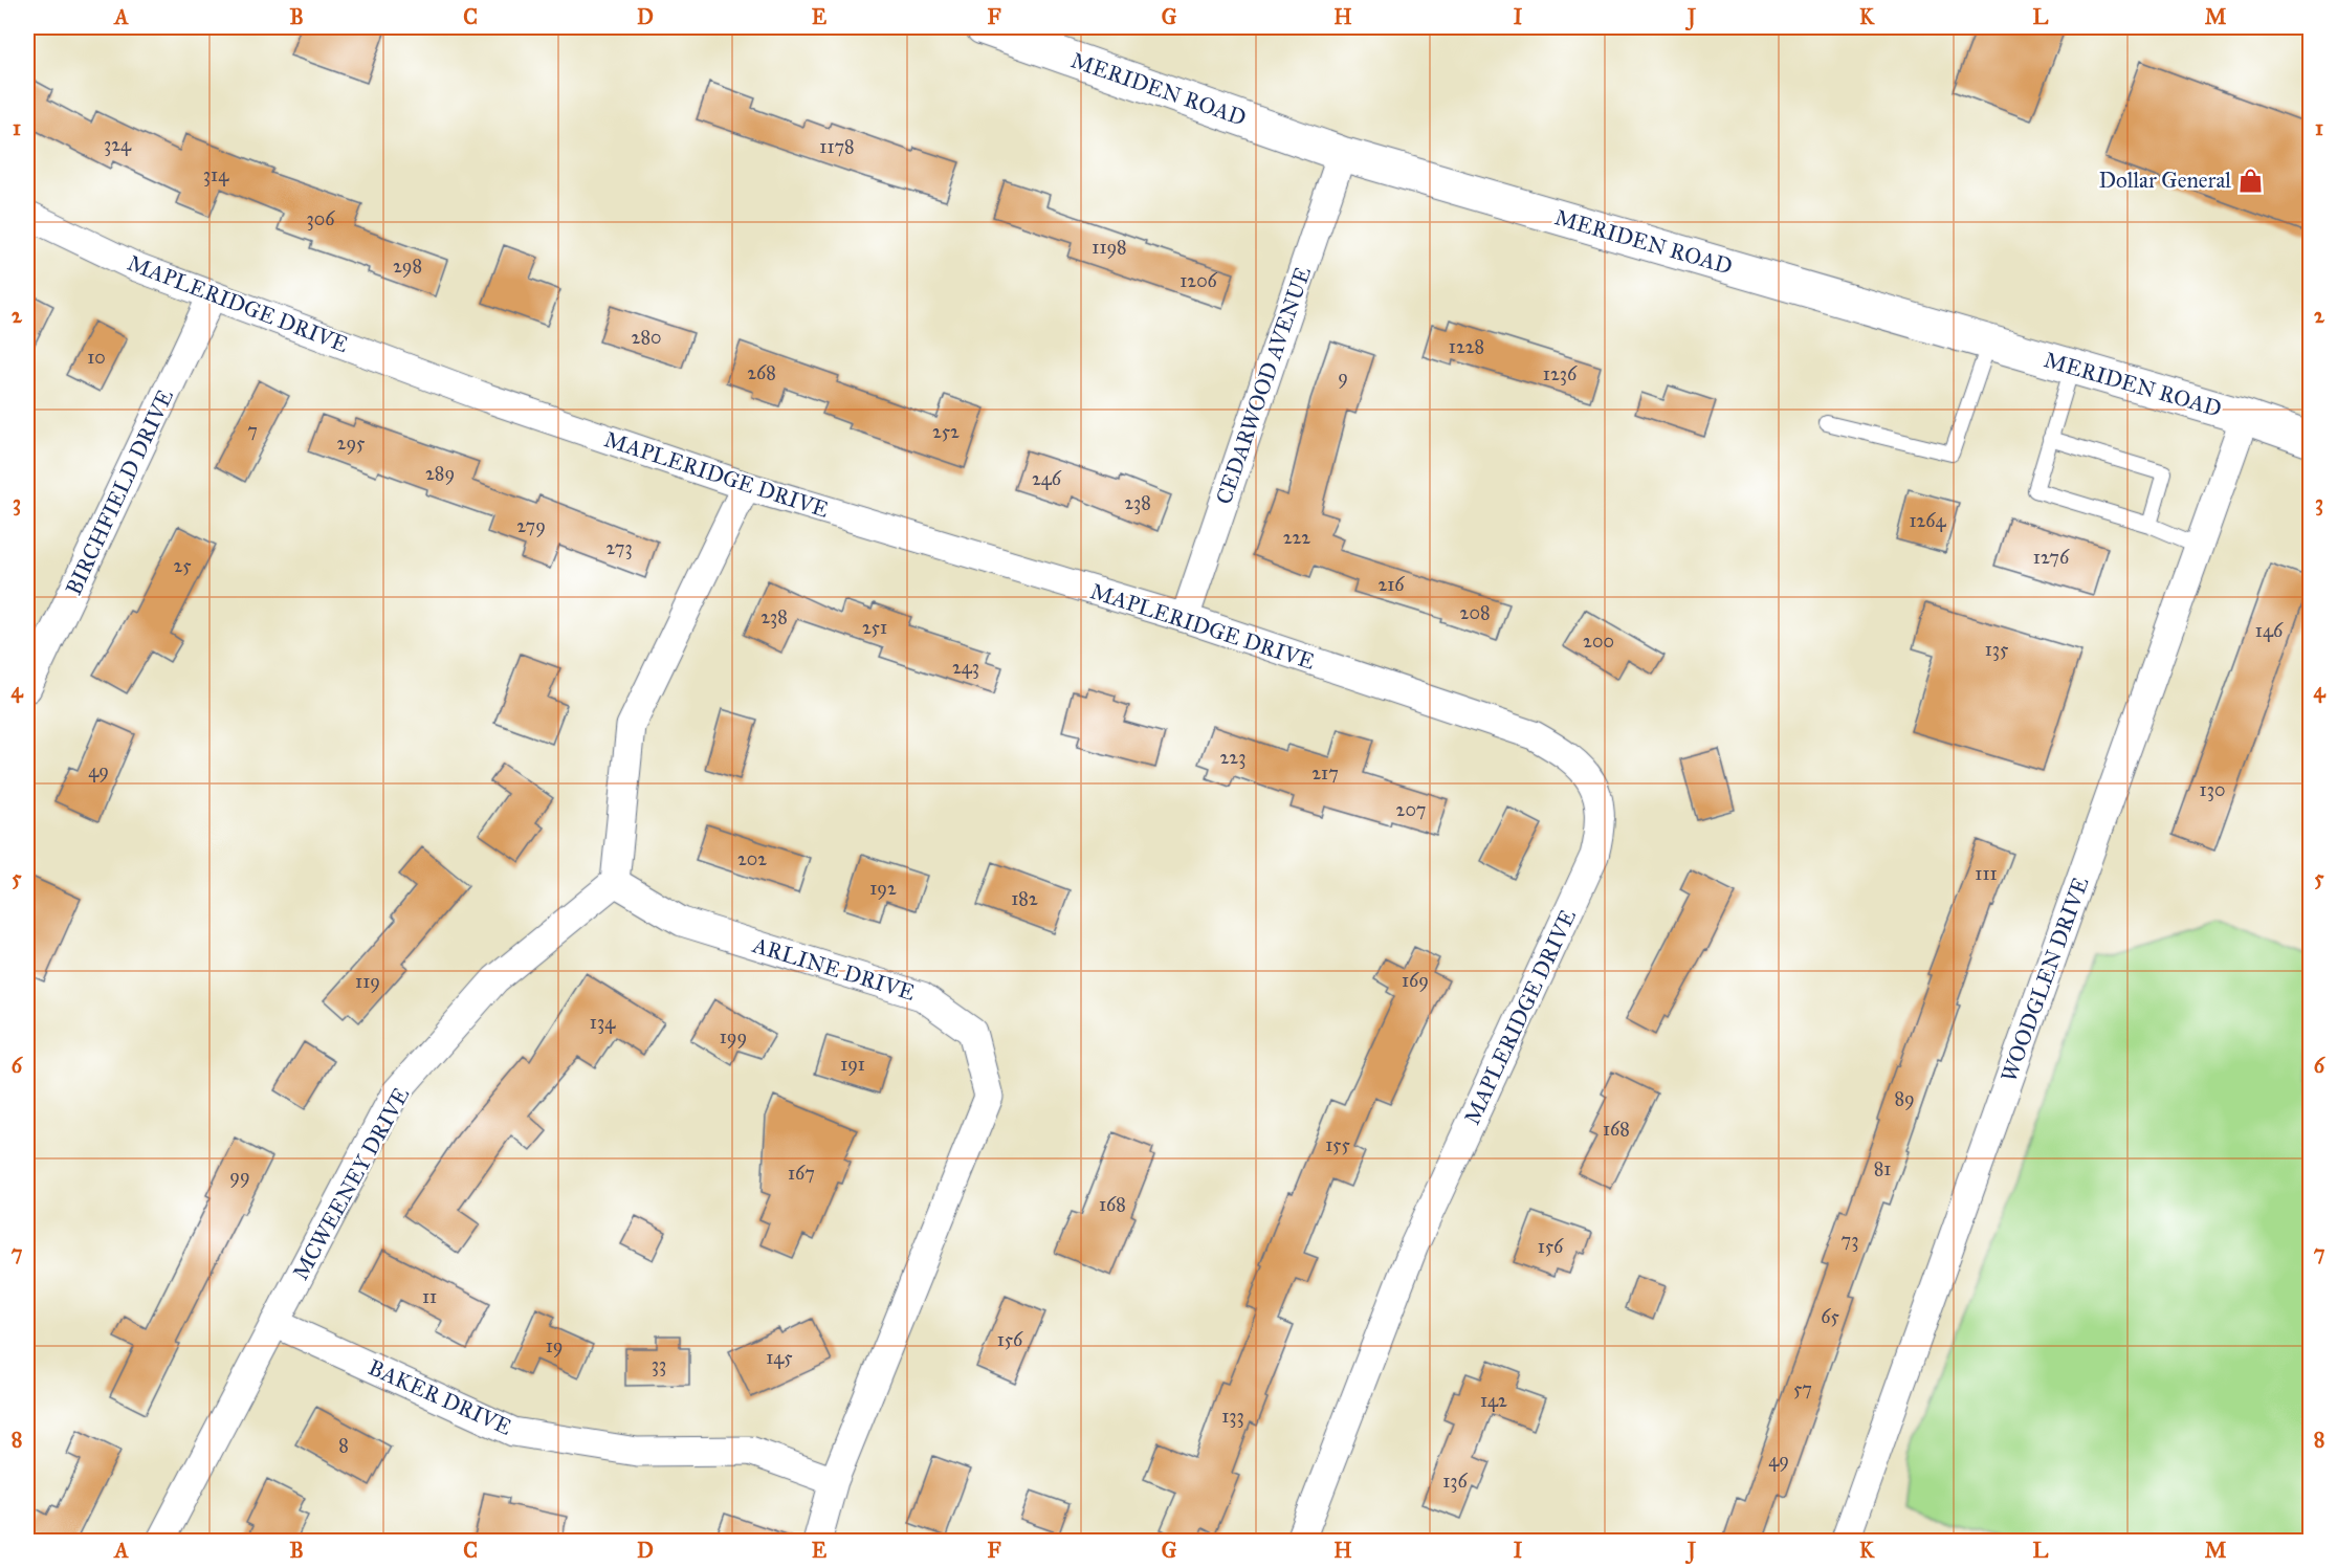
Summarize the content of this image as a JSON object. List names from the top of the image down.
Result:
{
  "streets": {
    "main road": ["MERIDEN ROAD"],
    "street": [
      "MAPLERIDGE DRIVE",
      "CEDARWOOD AVENUE",
      "BIRCHFIELD DRIVE",
      "ARLINE DRIVE",
      "WOODGLEN DRIVE",
      "MCWEENEY DRIVE",
      "BAKER DRIVE"
    ]
  },
  "crossings": [
    ["MERIDEN ROAD", "CEDARWOOD AVENUE"],
    ["MERIDEN ROAD", "WOODGLEN DRIVE"],
    ["MAPLERIDGE DRIVE", "CEDARWOOD AVENUE"],
    ["MAPLERIDGE DRIVE", "BIRCHFIELD DRIVE"],
    ["ARLINE DRIVE", "MCWEENEY DRIVE"],
    ["ARLINE DRIVE", "BAKER DRIVE"],
    ["MCWEENEY DRIVE", "BAKER DRIVE"]
  ],
  "places": {
    "shop": ["Dollar General"]
  },
  "house_numbers": [
    "324",
    "1178",
    "314",
    "306",
    "1198",
    "298",
    "1206",
    "280",
    "1228",
    "10",
    "268",
    "1236",
    "9",
    "7",
    "252",
    "295",
    "289",
    "246",
    "238",
    "1264",
    "279",
    "222",
    "273",
    "1276",
    "25",
    "216",
    "208",
    "238",
    "251",
    "146",
    "200",
    "135",
    "243",
    "223",
    "49",
    "217",
    "130",
    "207",
    "202",
    "111",
    "192",
    "182",
    "169",
    "119",
    "134",
    "199",
    "191",
    "89",
    "168",
    "155",
    "81",
    "167",
    "99",
    "168",
    "73",
    "156",
    "11",
    "65",
    "156",
    "19",
    "145",
    "33",
    "57",
    "142",
    "133",
    "8",
    "49",
    "136"
  ],
  "grid": {
    "columns": [
      "A",
      "B",
      "C",
      "D",
      "E",
      "F",
      "G",
      "H",
      "I",
      "J",
      "K",
      "L",
      "M"
    ],
    "rows": [
      "1",
      "2",
      "3",
      "4",
      "5",
      "6",
      "7",
      "8"
    ]
  }
}
